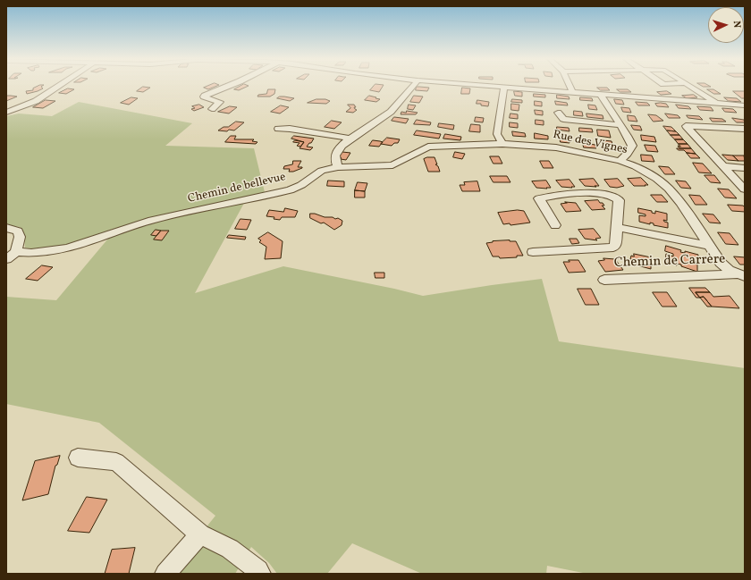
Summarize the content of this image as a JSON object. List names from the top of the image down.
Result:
{
  "streets": {
    "street": ["Rue des Vignes", "Chemin de bellevue", "Chemin de Carrère"]
  },
  "crossings": [
    ["Rue des Vignes", "Chemin de bellevue"],
    ["Rue des Vignes", "Chemin de Carrère"]
  ],
  "north": "right"
}
